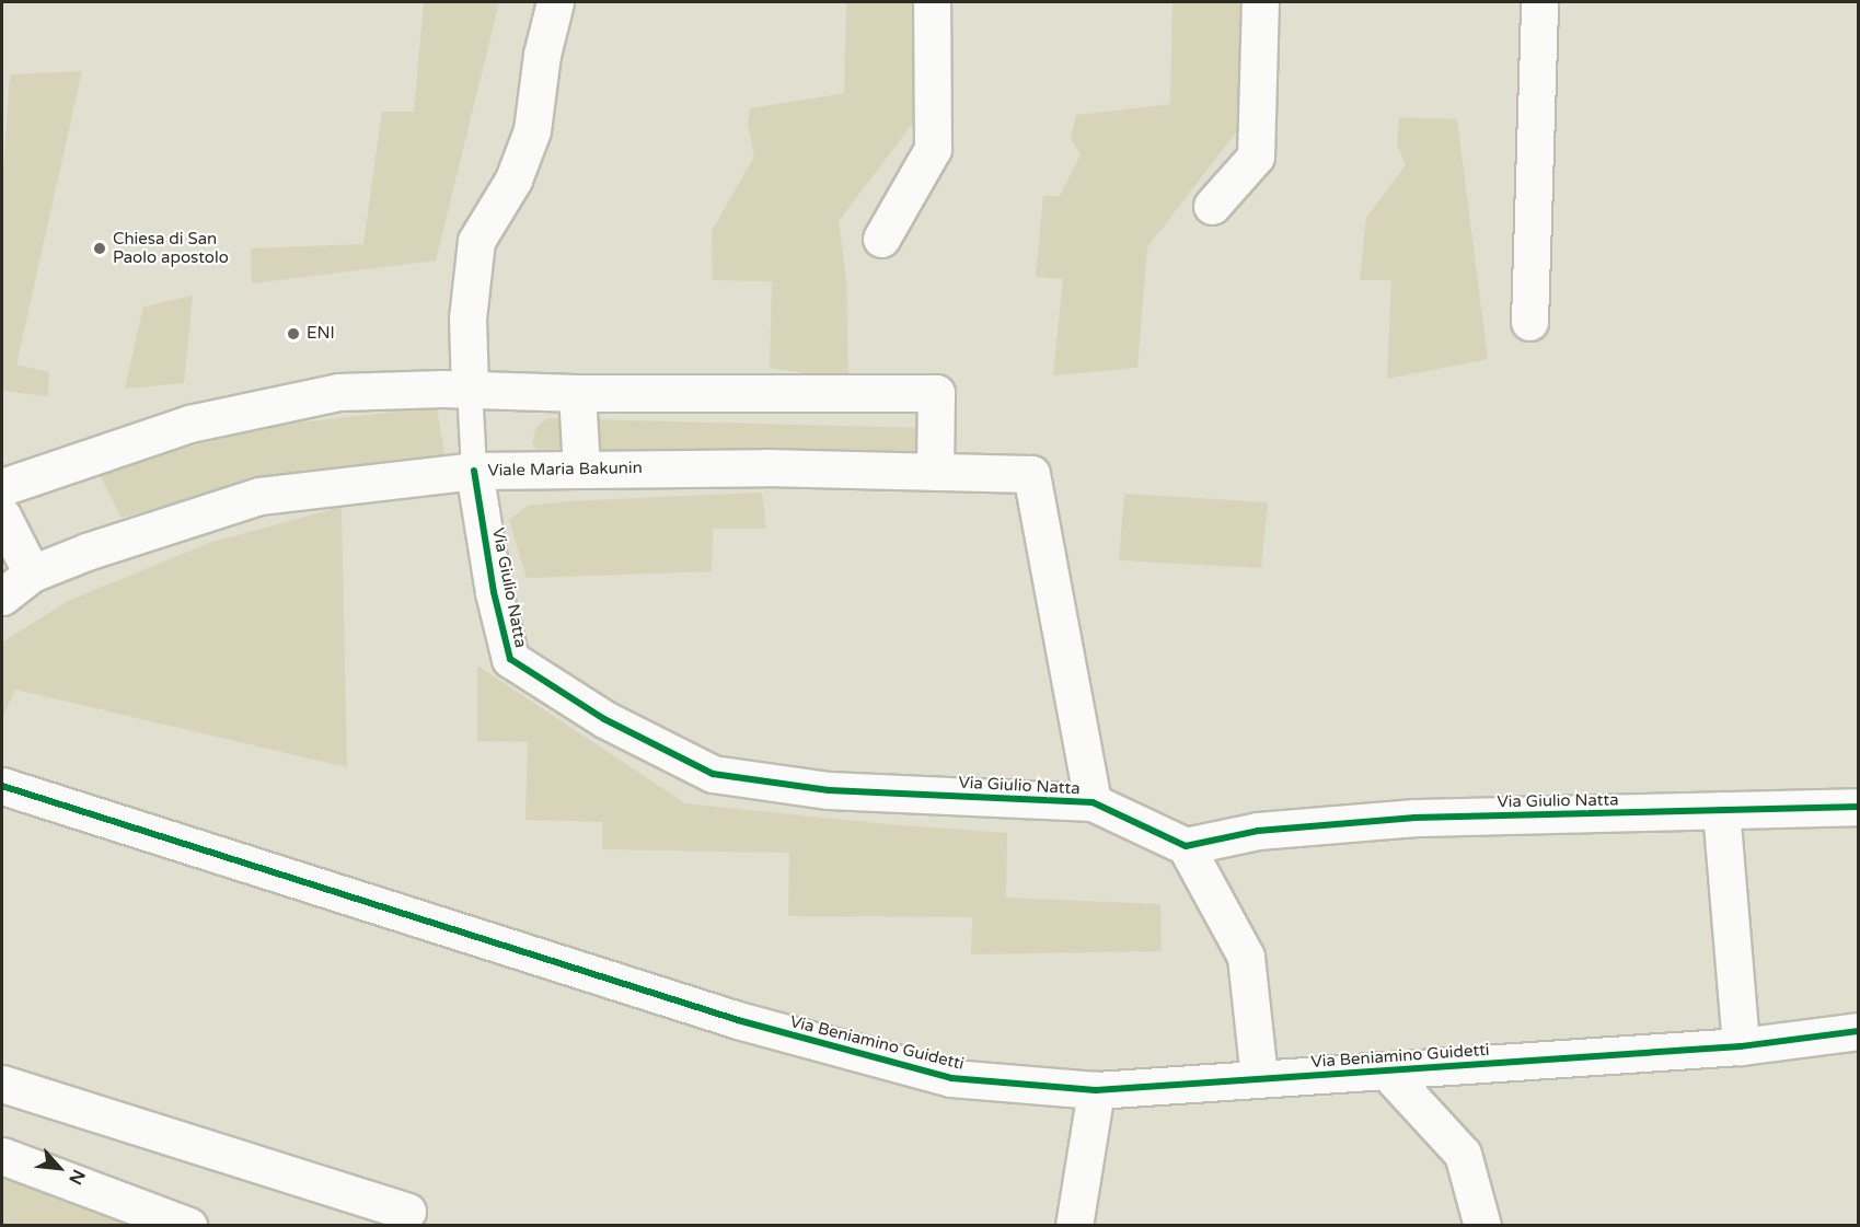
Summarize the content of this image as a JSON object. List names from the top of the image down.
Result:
{
  "streets": {
    "street": ["Viale Maria Bakunin", "Via Giulio Natta", "Via Beniamino Guidetti"]
  },
  "crossings": [
    ["Viale Maria Bakunin", "Via Giulio Natta"]
  ],
  "places": ["Chiesa di San Paolo apostolo", "ENI"],
  "north": "bottom right"
}
